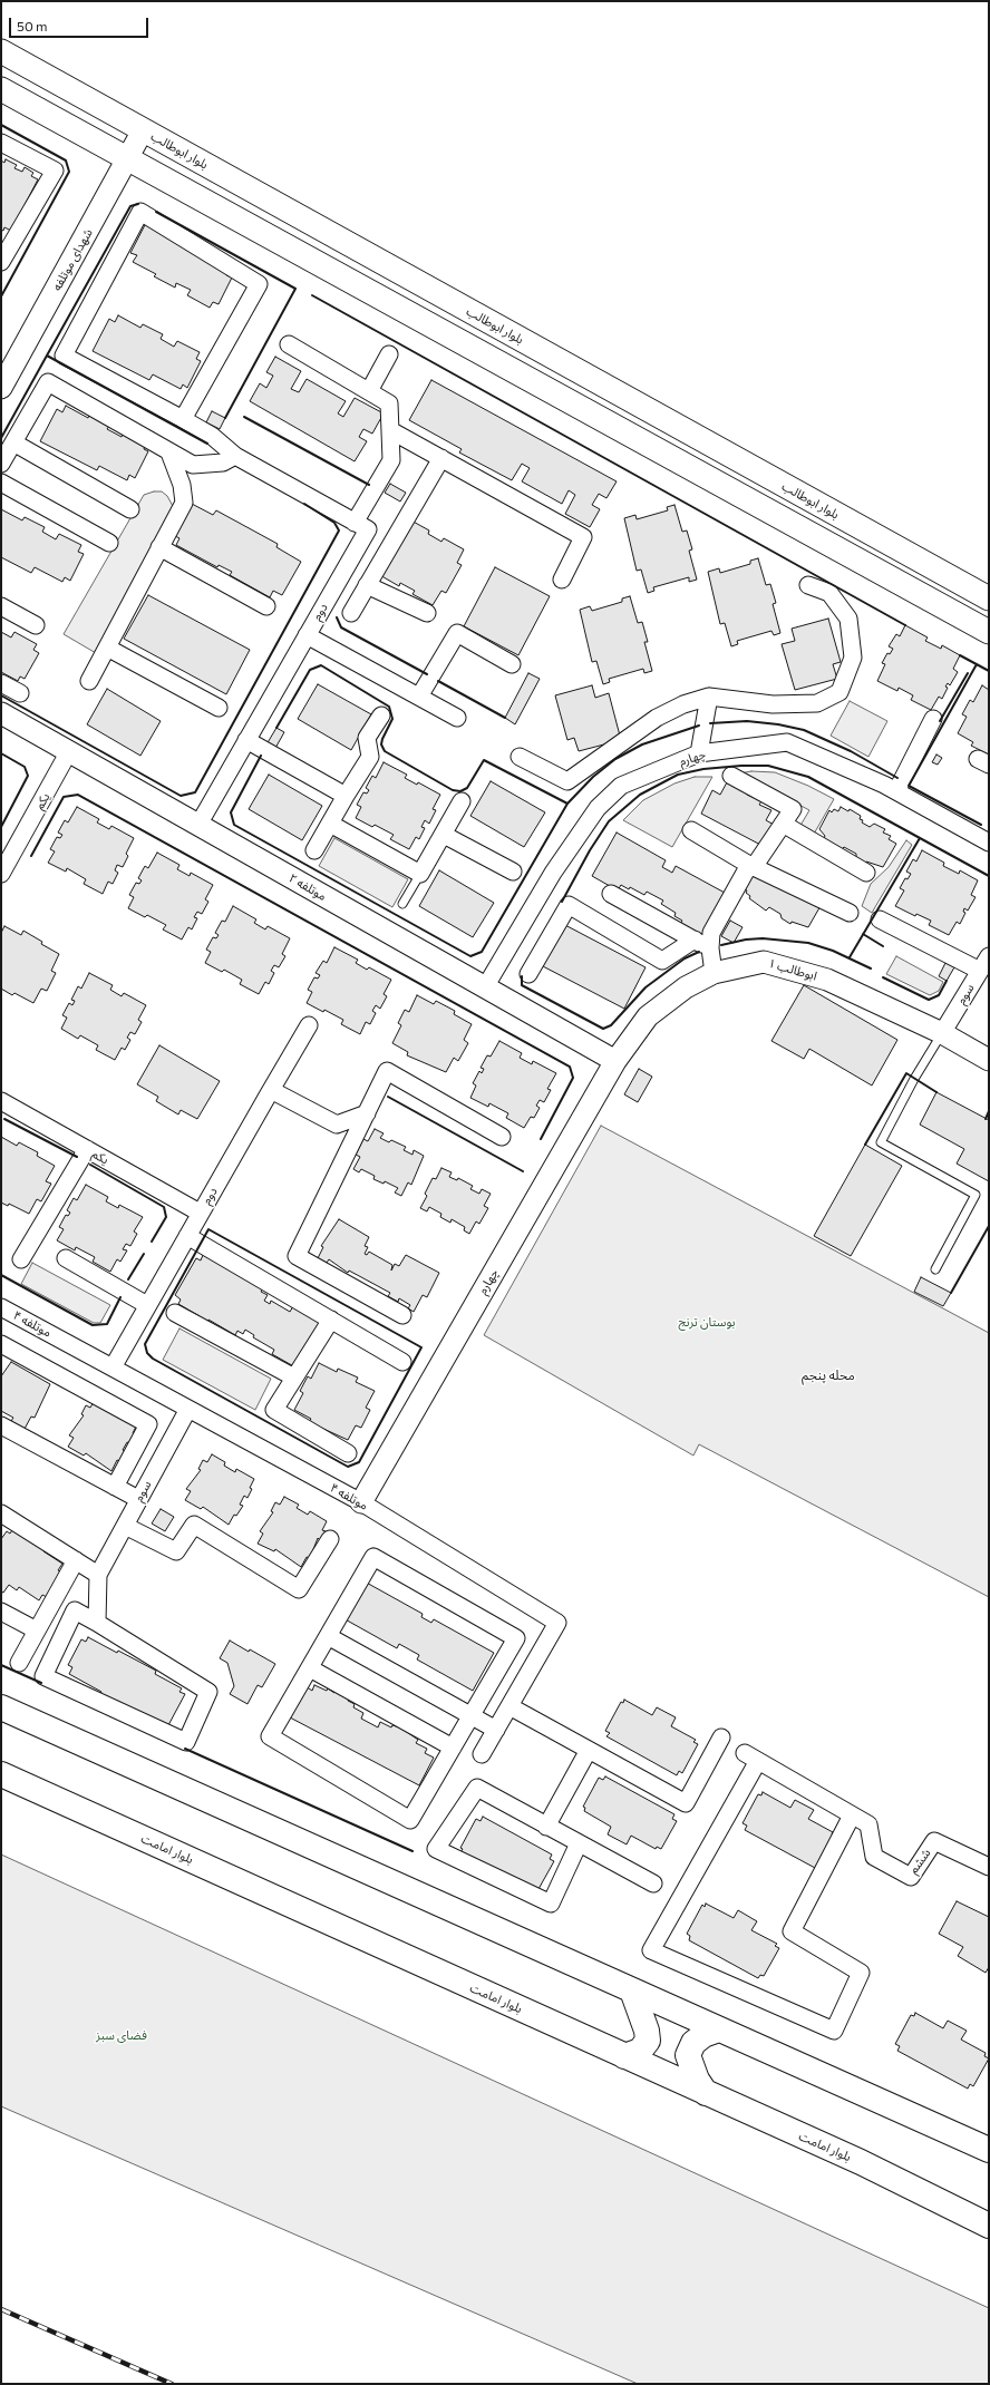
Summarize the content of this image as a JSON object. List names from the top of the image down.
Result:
{
  "streets": {
    "main road": ["بلوار ابوطالب", "بلوار امامت"],
    "street": [
      "شهدای موتلفه",
      "دوم",
      "چهارم",
      "یکم",
      "موتلفه ۲",
      "ابوطالب ۱",
      "سوم",
      "موتلفه ۴",
      "ششم"
    ]
  },
  "crossings": [
    ["بلوار ابوطالب", "شهدای موتلفه"],
    ["دوم", "یکم"],
    ["دوم", "موتلفه ۲"],
    ["دوم", "موتلفه ۴"],
    ["چهارم", "موتلفه ۲"],
    ["چهارم", "ابوطالب ۱"],
    ["چهارم", "موتلفه ۴"],
    ["یکم", "موتلفه ۲"],
    ["موتلفه ۲", "ابوطالب ۱"],
    ["ابوطالب ۱", "سوم"],
    ["سوم", "موتلفه ۴"]
  ],
  "districts": ["محله پنجم"],
  "parks": ["بوستان ترنج", "فضای سبز"],
  "scale_bar": "50 m"
}
